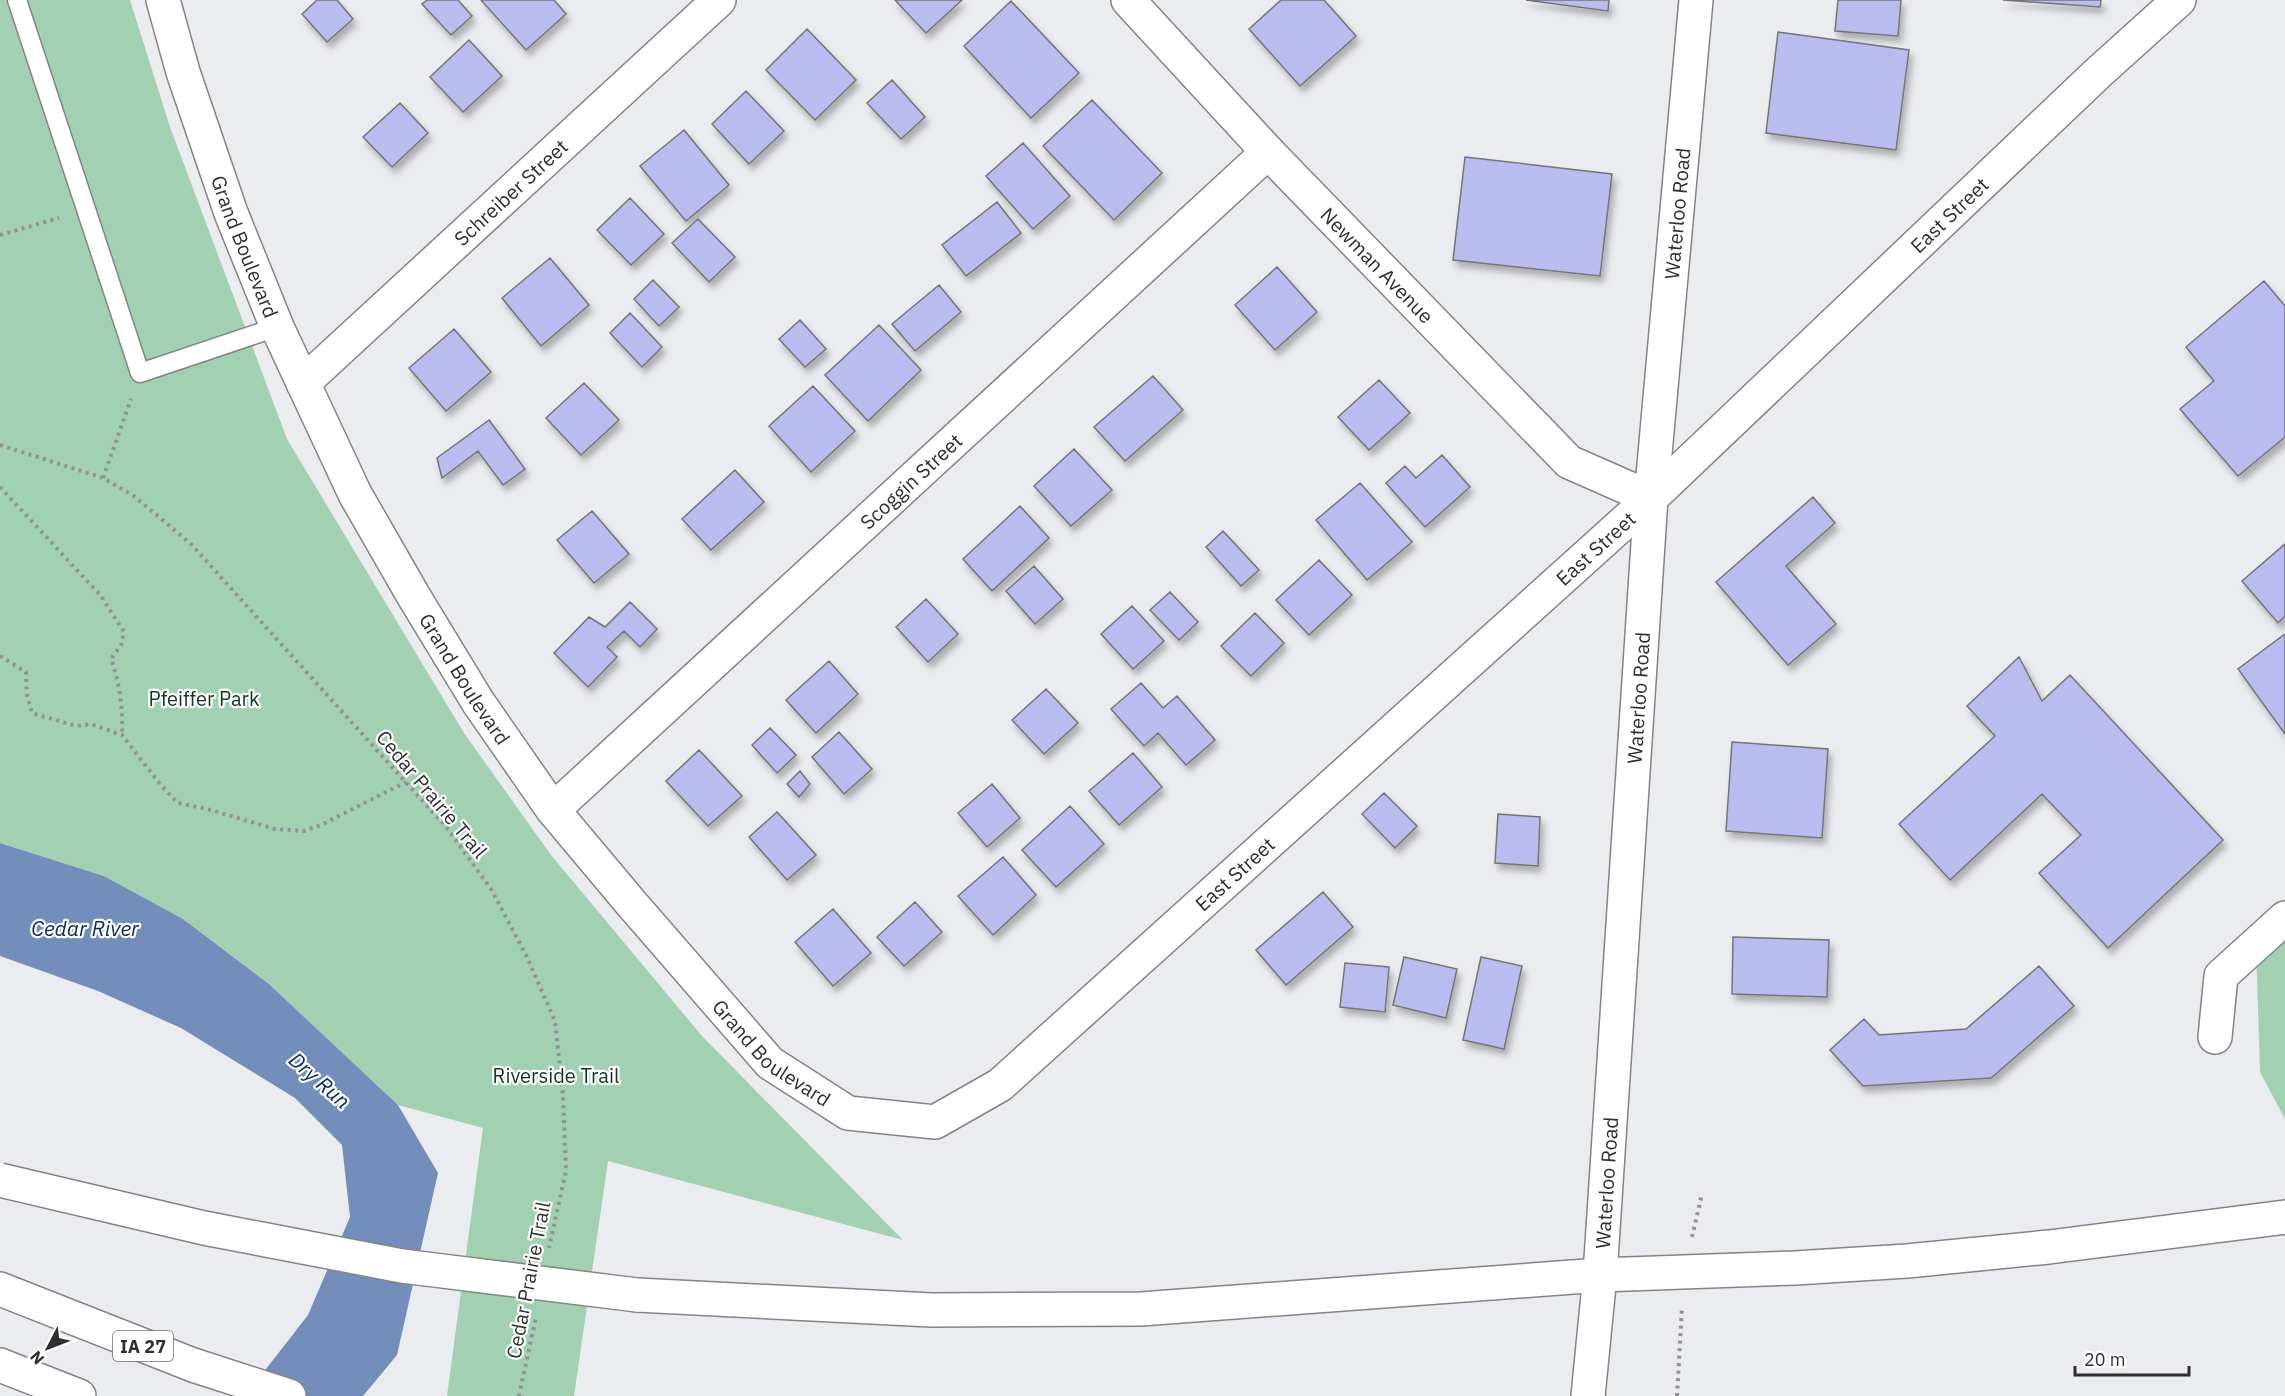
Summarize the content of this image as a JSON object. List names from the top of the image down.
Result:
{
  "streets": {
    "main road": [
      "Schreiber Street",
      "Waterloo Road",
      "East Street",
      "Grand Boulevard",
      "Newman Avenue",
      "Scoggin Street",
      "IA 27"
    ],
    "path": ["Cedar Prairie Trail"]
  },
  "crossings": [
    ["Schreiber Street", "Grand Boulevard"],
    ["Waterloo Road", "East Street"],
    ["Waterloo Road", "Newman Avenue"],
    ["East Street", "Grand Boulevard"],
    ["East Street", "Newman Avenue"],
    ["Grand Boulevard", "Scoggin Street"],
    ["Newman Avenue", "Scoggin Street"]
  ],
  "water": ["Cedar River", "Dry Run"],
  "parks": ["Pfeiffer Park", "Riverside Trail"],
  "scale_bar": "20 m",
  "north": "bottom left"
}
